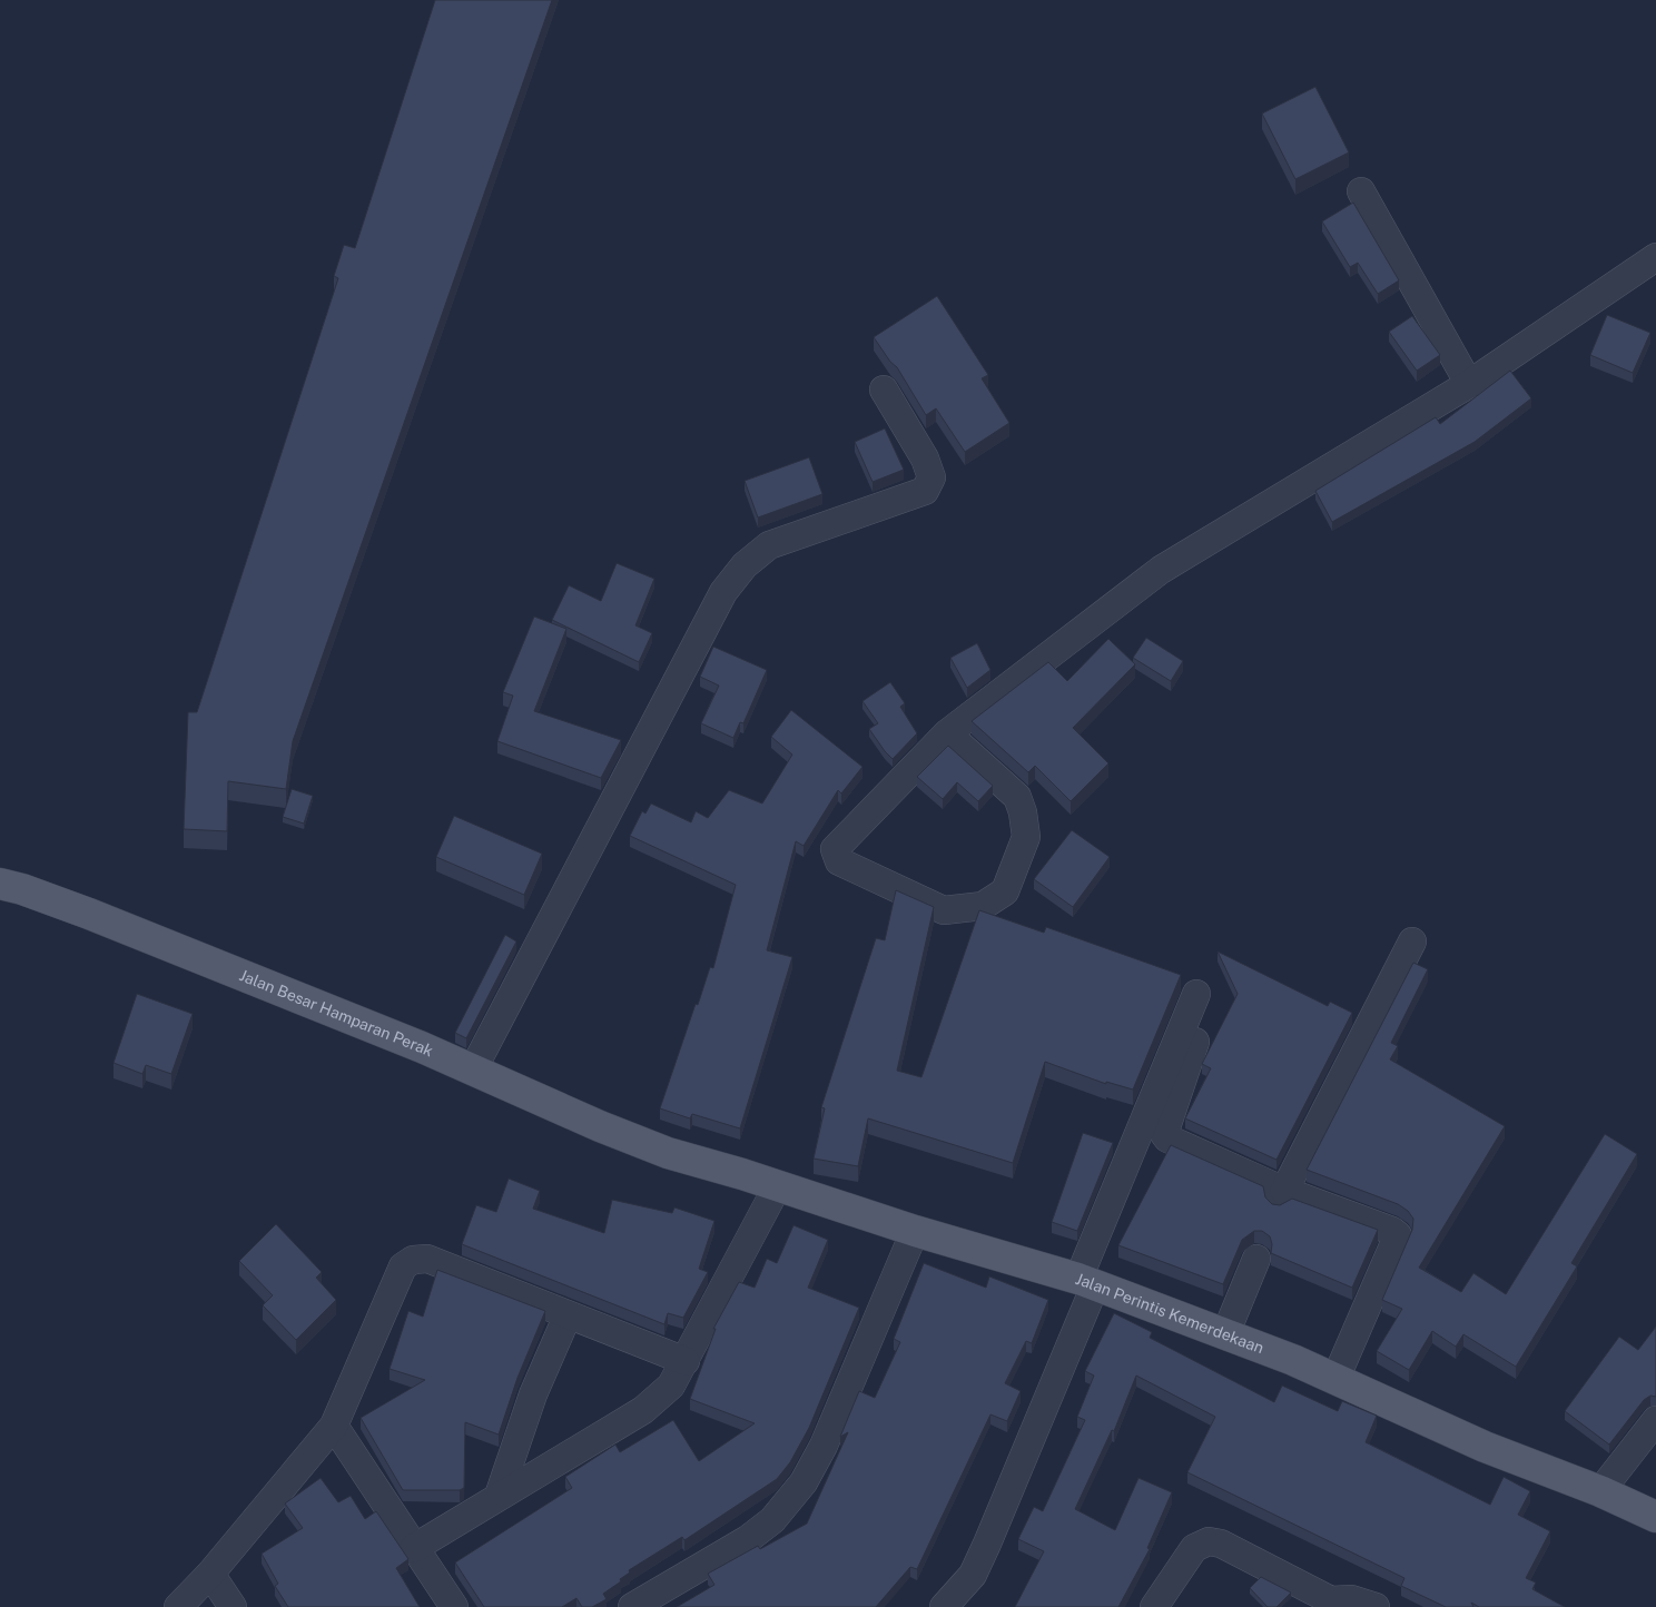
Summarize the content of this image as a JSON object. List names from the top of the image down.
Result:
{
  "streets": {
    "main road": ["Jalan Besar Hamparan Perak", "Jalan Perintis Kemerdekaan"]
  },
  "crossings": [
    ["Jalan Besar Hamparan Perak", "Jalan Perintis Kemerdekaan"]
  ]
}
